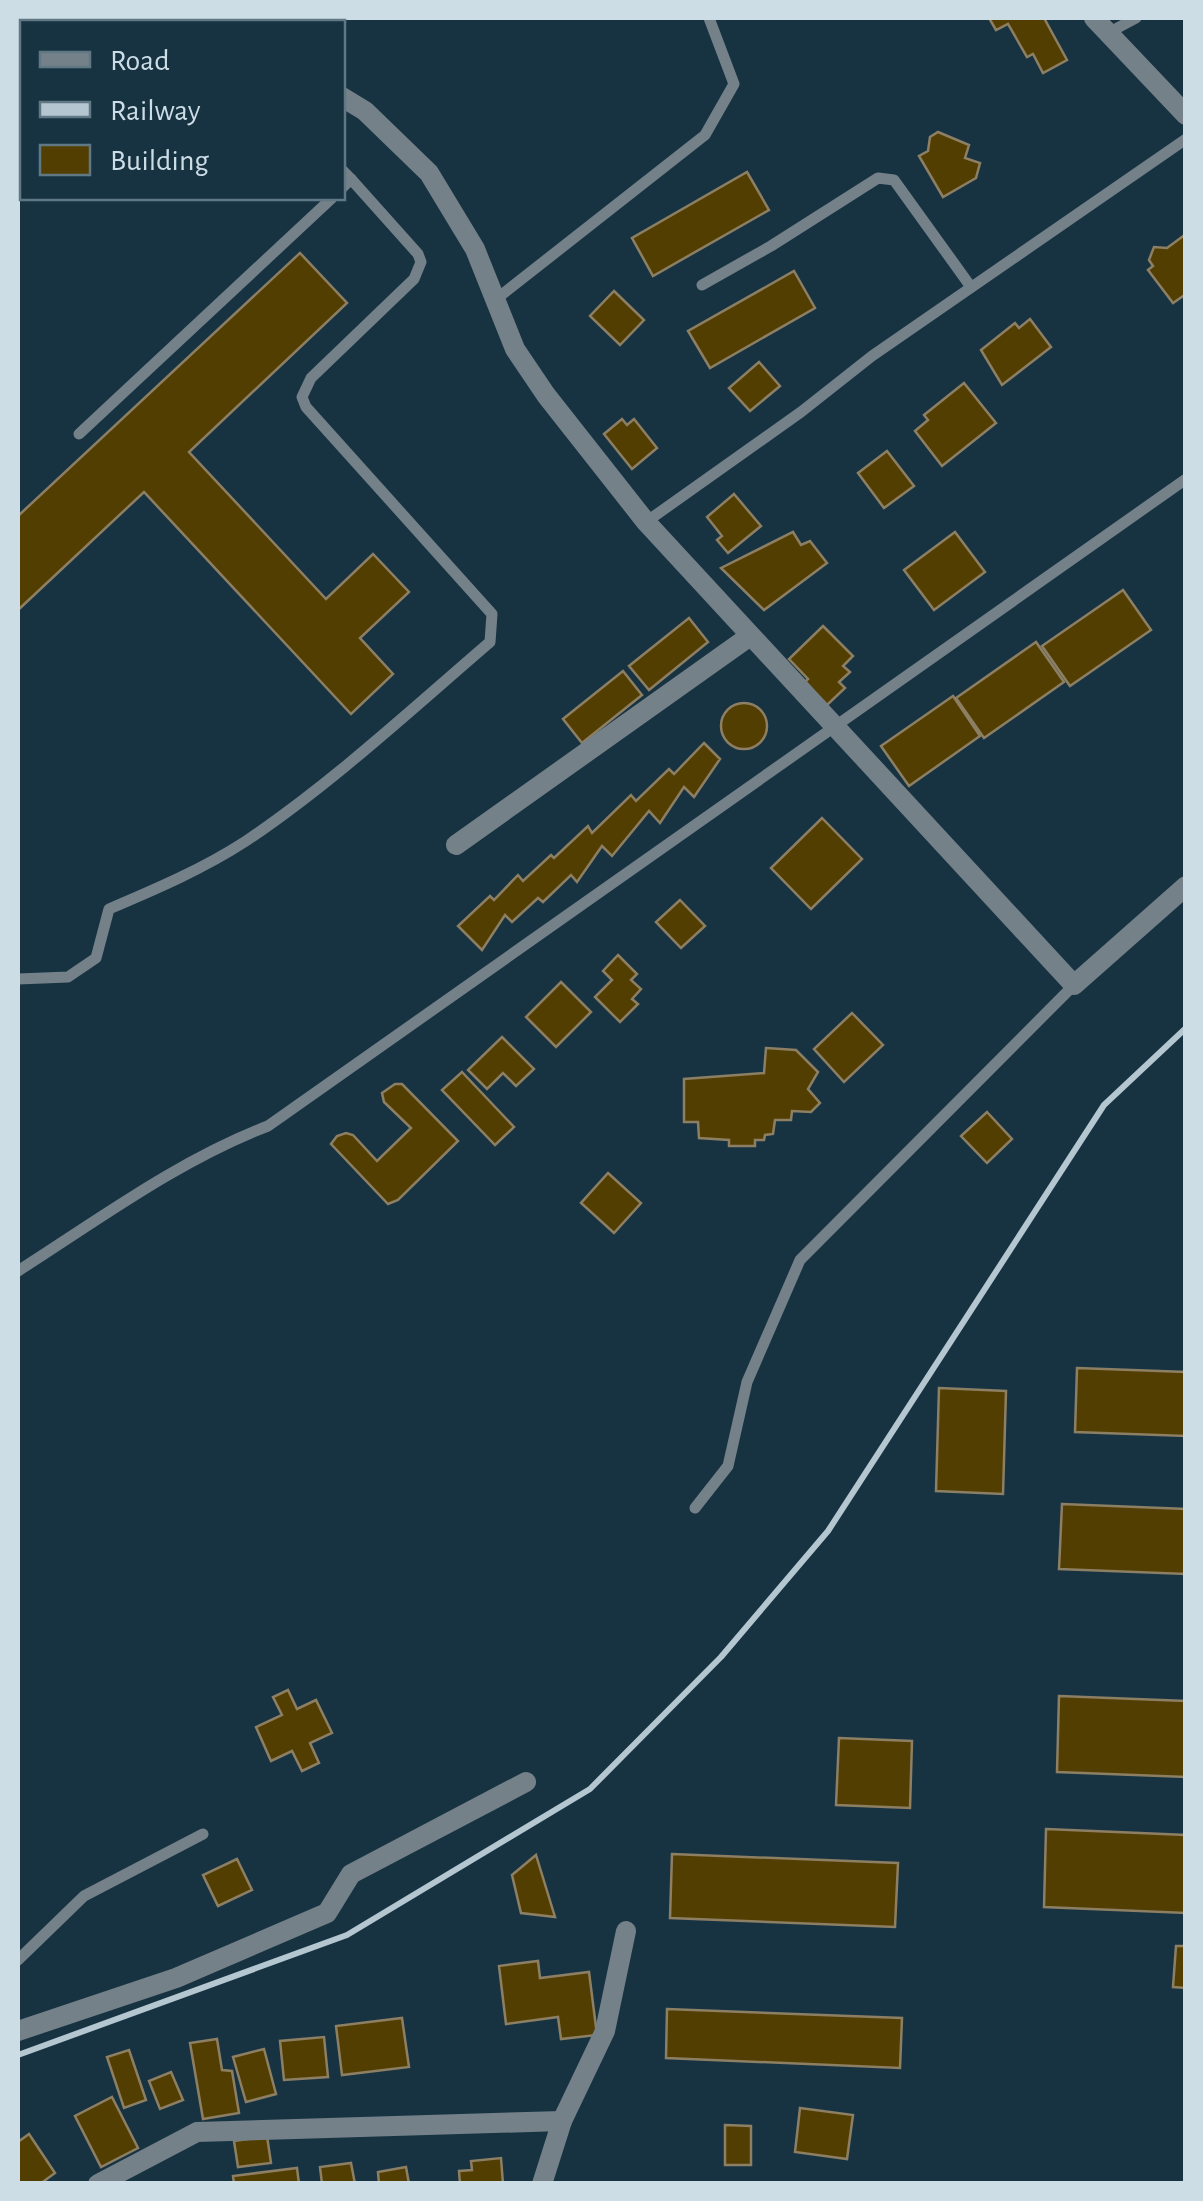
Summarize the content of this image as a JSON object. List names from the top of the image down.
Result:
{
  "legend": ["Road", "Railway", "Building"]
}
